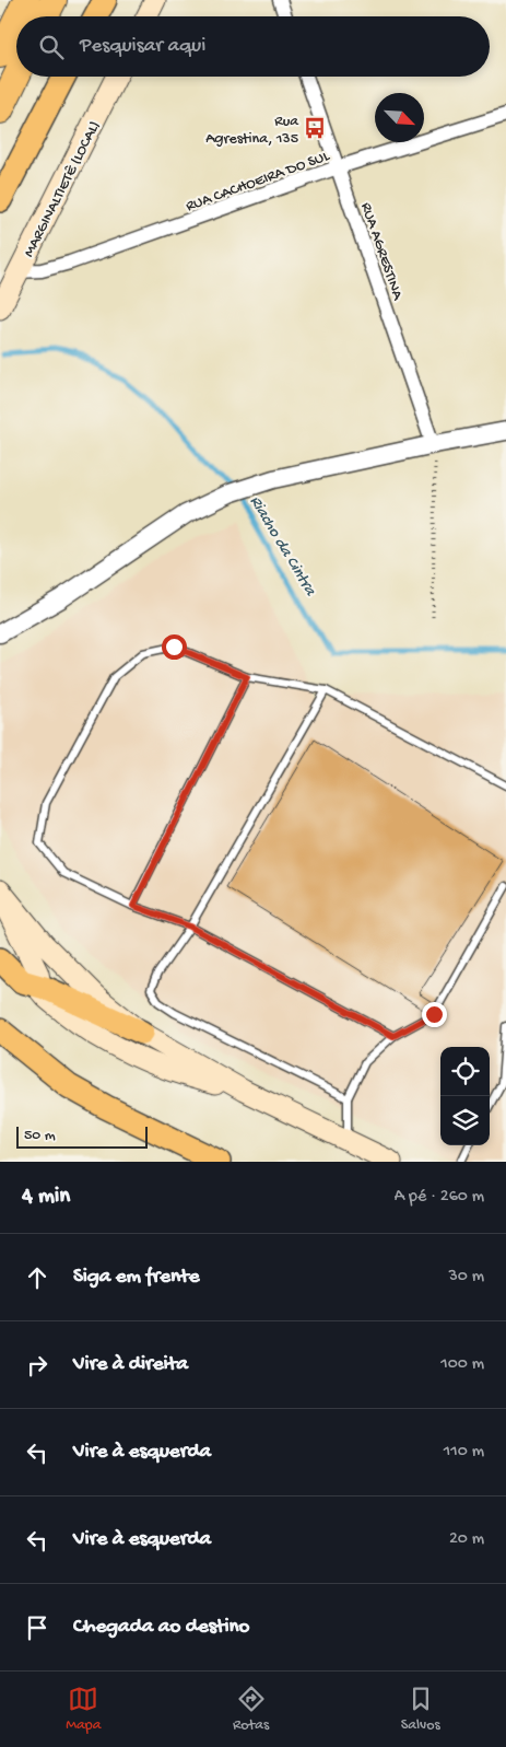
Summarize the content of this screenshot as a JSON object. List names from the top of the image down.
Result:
{
  "streets": {
    "main road": ["MARGINALTIETÊ (LOCAL)"],
    "street": ["RUA CACHOEIRA DO SUL", "RUA AGRESTINA"]
  },
  "crossings": [
    ["RUA CACHOEIRA DO SUL", "MARGINALTIETÊ (LOCAL)"],
    ["RUA CACHOEIRA DO SUL", "RUA AGRESTINA"]
  ],
  "water": ["Riacho da Cintra"],
  "places": {
    "bus stop": ["Rua Agrestina, 135"]
  },
  "scale_bar": "50 m",
  "north": "bottom right",
  "page": {
    "search": "Pesquisar aqui",
    "scale": "50 m",
    "heading": ["4 min", "A pé · 260 m"],
    "list": [
      ["Siga em frente", "30 m"],
      ["Vire à direita", "100 m"],
      ["Vire à esquerda", "110 m"],
      ["Vire à esquerda", "20 m"],
      "Chegada ao destino"
    ],
    "nav": ["Mapa", "Rotas", "Salvos"]
  }
}
